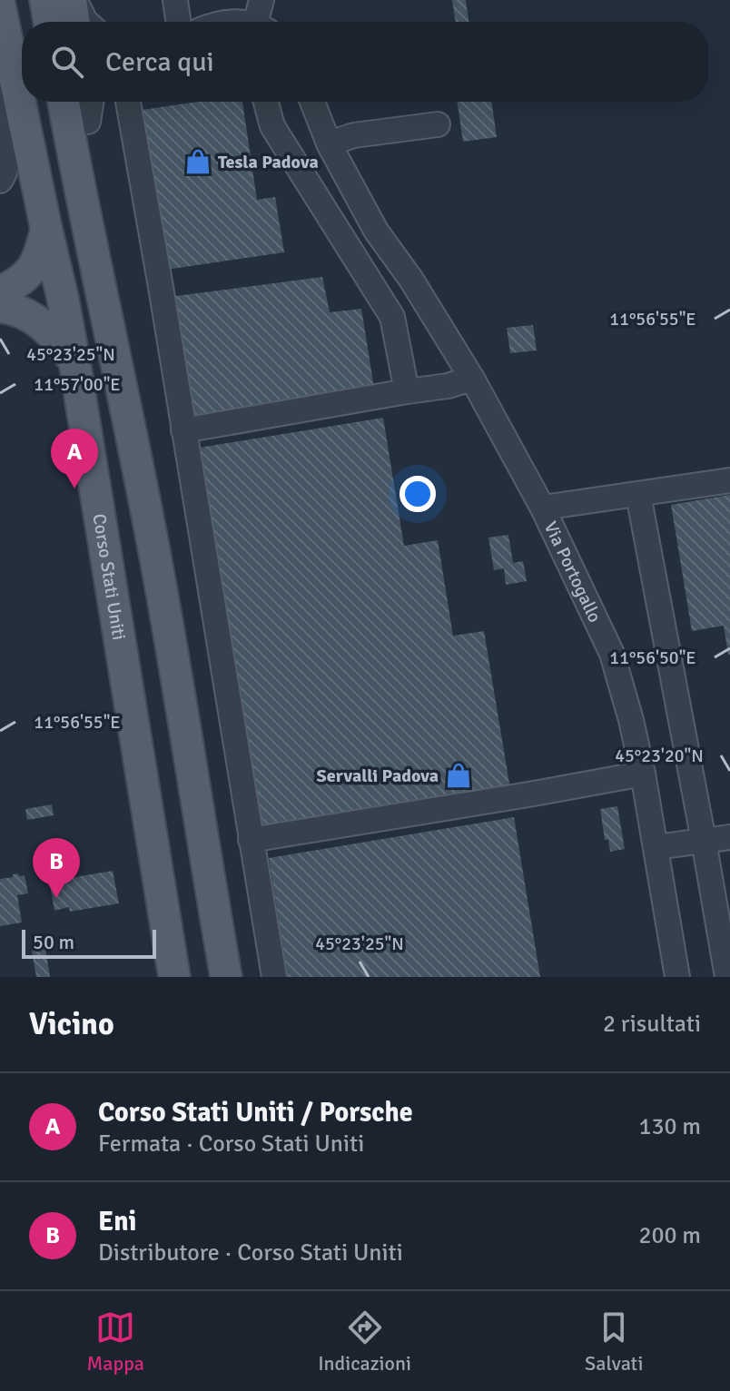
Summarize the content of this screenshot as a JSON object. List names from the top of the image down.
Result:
{
  "streets": {
    "main road": ["Corso Stati Uniti"],
    "street": ["Via Portogallo"]
  },
  "places": {
    "shop": ["Tesla Padova", "Servalli Padova"]
  },
  "scale_bar": "50 m",
  "page": {
    "search": "Cerca qui",
    "pins": ["A", "B"],
    "scale": "50 m",
    "heading": ["Vicino", "2 risultati"],
    "list": [
      {
        "mark": "A",
        "name": "Corso Stati Uniti / Porsche",
        "note": "Fermata · Corso Stati Uniti",
        "value": "130 m"
      },
      {
        "mark": "B",
        "name": "Eni",
        "note": "Distributore · Corso Stati Uniti",
        "value": "200 m"
      }
    ],
    "nav": ["Mappa", "Indicazioni", "Salvati"]
  },
  "coordinates": [
    "11°56'55\"E",
    "45°23'25\"N",
    "11°57'00\"E",
    "11°56'50\"E",
    "45°23'20\"N"
  ]
}
